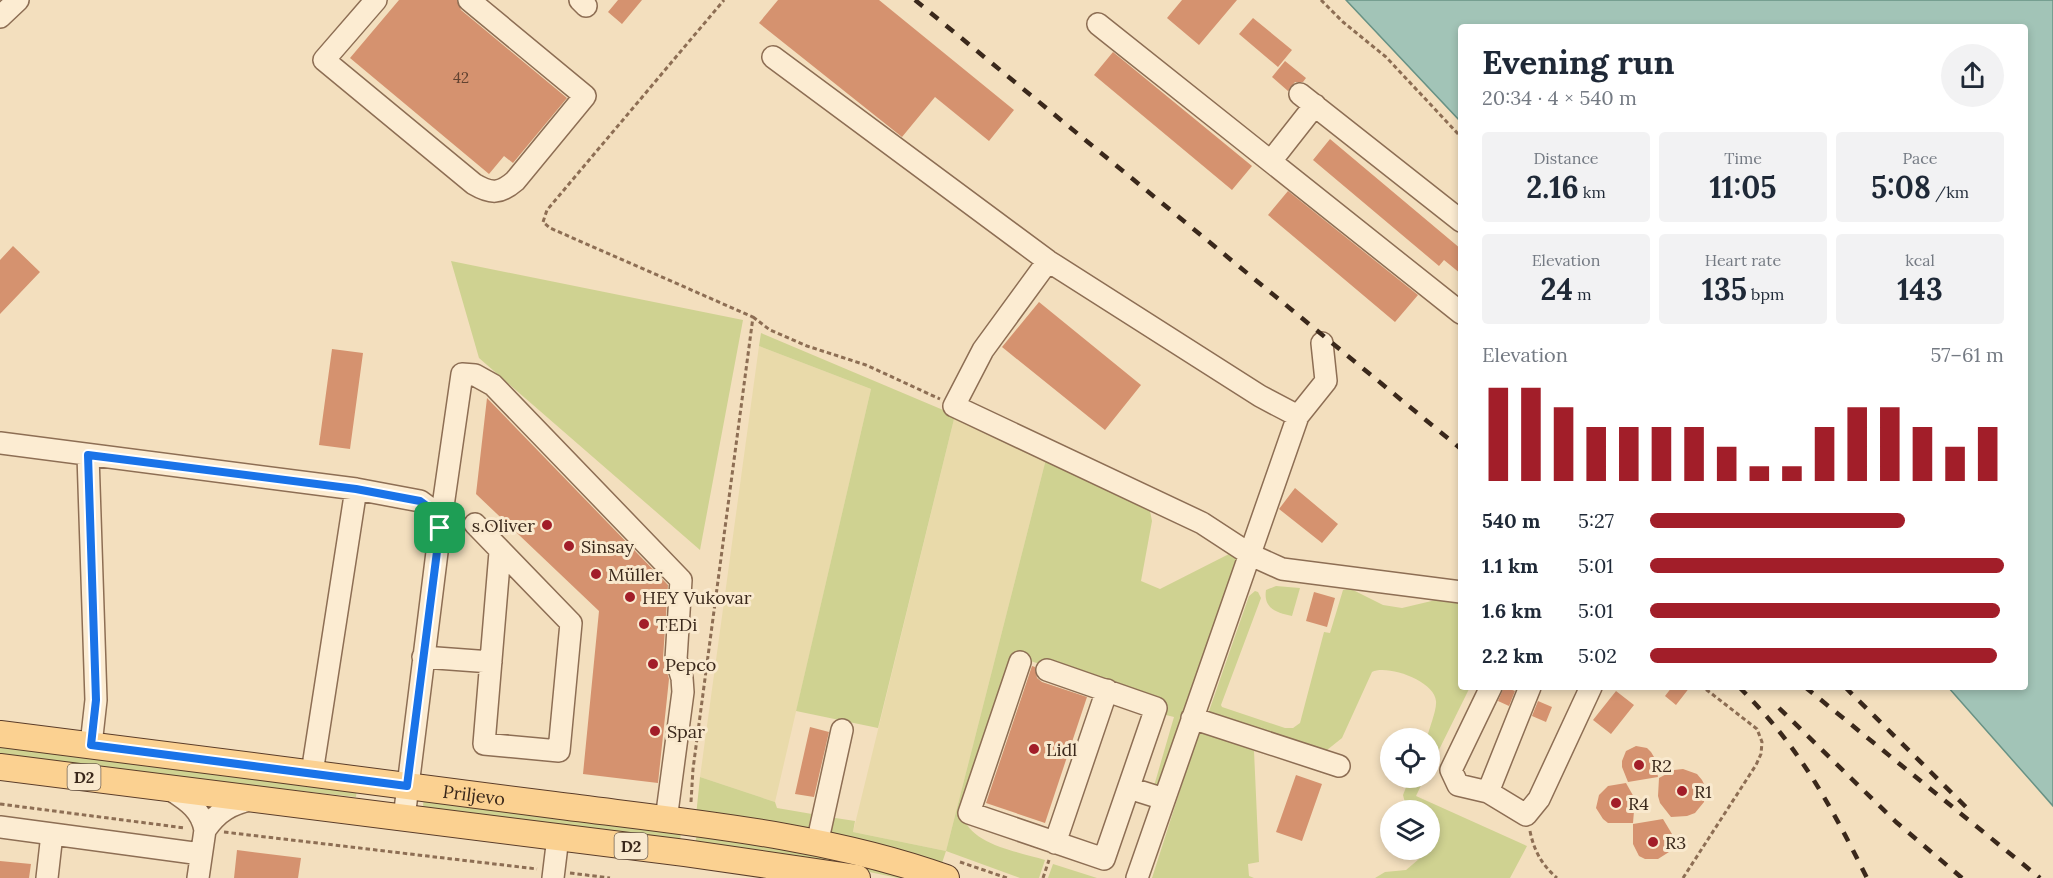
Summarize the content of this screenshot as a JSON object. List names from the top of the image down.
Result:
{
  "streets": {
    "main road": ["D2", "Priljevo"]
  },
  "places": [
    "s.Oliver",
    "Sinsay",
    "Müller",
    "HEY Vukovar",
    "TEDi",
    "Pepco",
    "Spar",
    "Lidl",
    "R2",
    "R1",
    "R4",
    "R3"
  ],
  "house_numbers": ["42"],
  "page": {
    "heading": ["Evening run", "20:34 · 4 × 540 m"],
    "stats": [
      ["Distance", "2.16 km"],
      ["Time", "11:05"],
      ["Pace", "5:08 /km"],
      ["Elevation", "24 m"],
      ["Heart rate", "135 bpm"],
      ["kcal", "143"]
    ],
    "chart": ["Elevation", "57–61 m"],
    "list": [
      {
        "name": "540 m",
        "note": "5:27"
      },
      {
        "name": "1.1 km",
        "note": "5:01"
      },
      {
        "name": "1.6 km",
        "note": "5:01"
      },
      {
        "name": "2.2 km",
        "note": "5:02"
      }
    ]
  }
}
